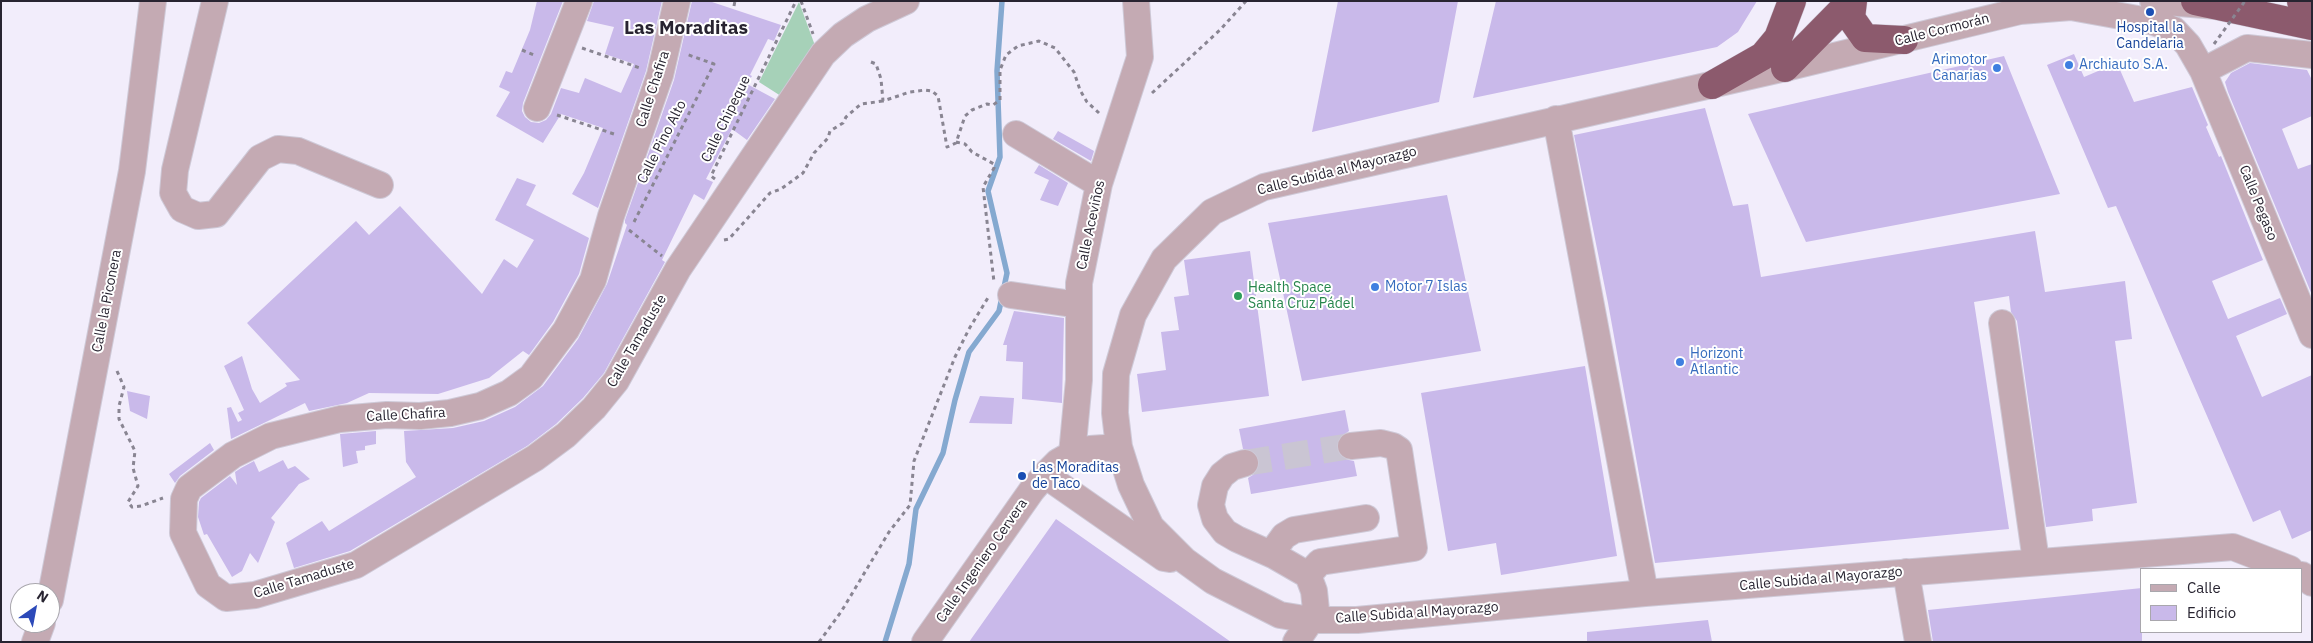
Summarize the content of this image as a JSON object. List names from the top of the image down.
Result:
{
  "streets": {
    "street": [
      "Calle Cormorán",
      "Calle Chafira",
      "Calle Subida al Mayorazgo",
      "Calle Pegaso",
      "Calle Aceviños",
      "Calle la Piconera",
      "Calle Tamaduste",
      "Calle Ingeniero Cervera"
    ],
    "path": ["Calle Chipeque", "Calle Pino Alto"]
  },
  "crossings": [
    ["Calle Cormorán", "Calle Subida al Mayorazgo"],
    ["Calle Cormorán", "Calle Pegaso"],
    ["Calle Chafira", "Calle Pino Alto"],
    ["Calle Chafira", "Calle Tamaduste"],
    ["Calle Subida al Mayorazgo", "Calle Ingeniero Cervera"],
    ["Calle Aceviños", "Calle Ingeniero Cervera"]
  ],
  "districts": ["Las Moraditas"],
  "places": [
    "Hospital la Candelaria",
    "Archiauto S.A.",
    "Arimotor Canarias",
    "Motor 7 Islas",
    "Health Space Santa Cruz Pádel",
    "Horizont Atlantic",
    "Las Moraditas de Taco"
  ],
  "legend": ["Calle", "Edificio"],
  "north": "top right"
}
